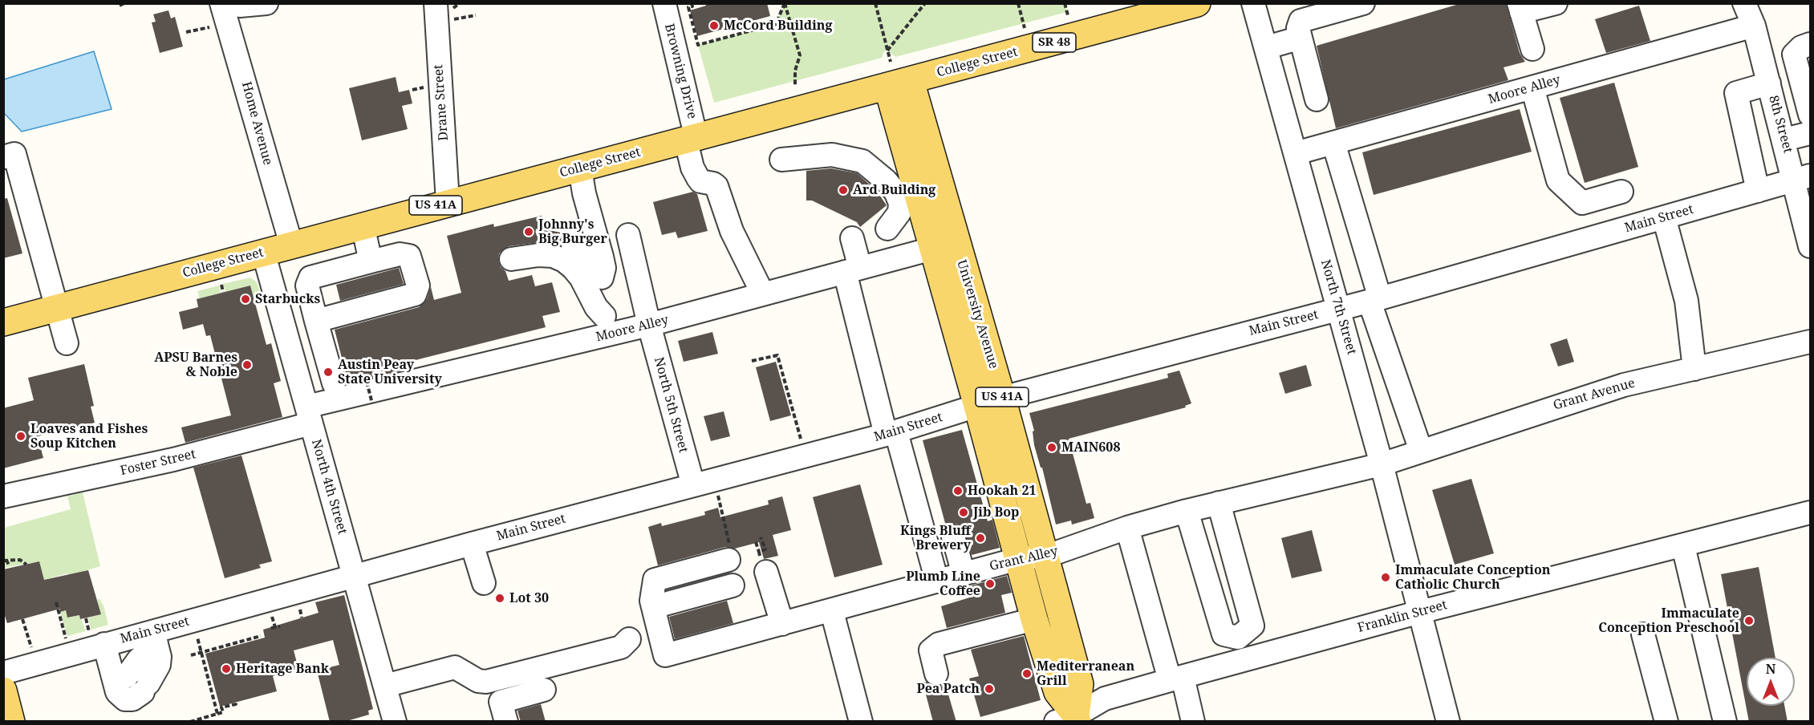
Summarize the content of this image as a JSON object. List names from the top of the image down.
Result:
{
  "streets": {
    "main road": [
      "SR 48",
      "College Street",
      "US 41A",
      "University Avenue"
    ],
    "street": [
      "Browning Drive",
      "Moore Alley",
      "Drane Street",
      "Home Avenue",
      "8th Street",
      "Main Street",
      "North 7th Street",
      "Grant Avenue",
      "North 5th Street",
      "Foster Street",
      "North 4th Street",
      "Grant Alley",
      "Franklin Street"
    ]
  },
  "crossings": [
    ["College Street", "Browning Drive"],
    ["College Street", "Drane Street"],
    ["College Street", "Home Avenue"],
    ["College Street", "University Avenue"],
    ["College Street", "North 4th Street"],
    ["Browning Drive", "Moore Alley"],
    ["Moore Alley", "8th Street"],
    ["Moore Alley", "North 7th Street"],
    ["Moore Alley", "University Avenue"],
    ["Moore Alley", "North 5th Street"],
    ["Moore Alley", "Foster Street"],
    ["Moore Alley", "North 4th Street"],
    ["8th Street", "Main Street"],
    ["Main Street", "North 7th Street"],
    ["Main Street", "University Avenue"],
    ["Main Street", "North 5th Street"],
    ["Main Street", "North 4th Street"],
    ["North 7th Street", "Grant Avenue"],
    ["North 7th Street", "Grant Alley"],
    ["North 7th Street", "Franklin Street"],
    ["University Avenue", "Grant Alley"],
    ["University Avenue", "Franklin Street"],
    ["Grant Avenue", "Grant Alley"],
    ["Foster Street", "North 4th Street"]
  ],
  "places": [
    "McCord Building",
    "Ard Building",
    "Johnny's Big Burger",
    "Starbucks",
    "APSU Barnes & Noble",
    "Austin Peay State University",
    "Loaves and Fishes Soup Kitchen",
    "MAIN608",
    "Hookah 21",
    "Jib Bop",
    "Kings Bluff Brewery",
    "Immaculate Conception Catholic Church",
    "Plumb Line Coffee",
    "Lot 30",
    "Immaculate Conception Preschool",
    "Heritage Bank",
    "Mediterranean Grill",
    "Pea Patch"
  ],
  "north": "top"
}
